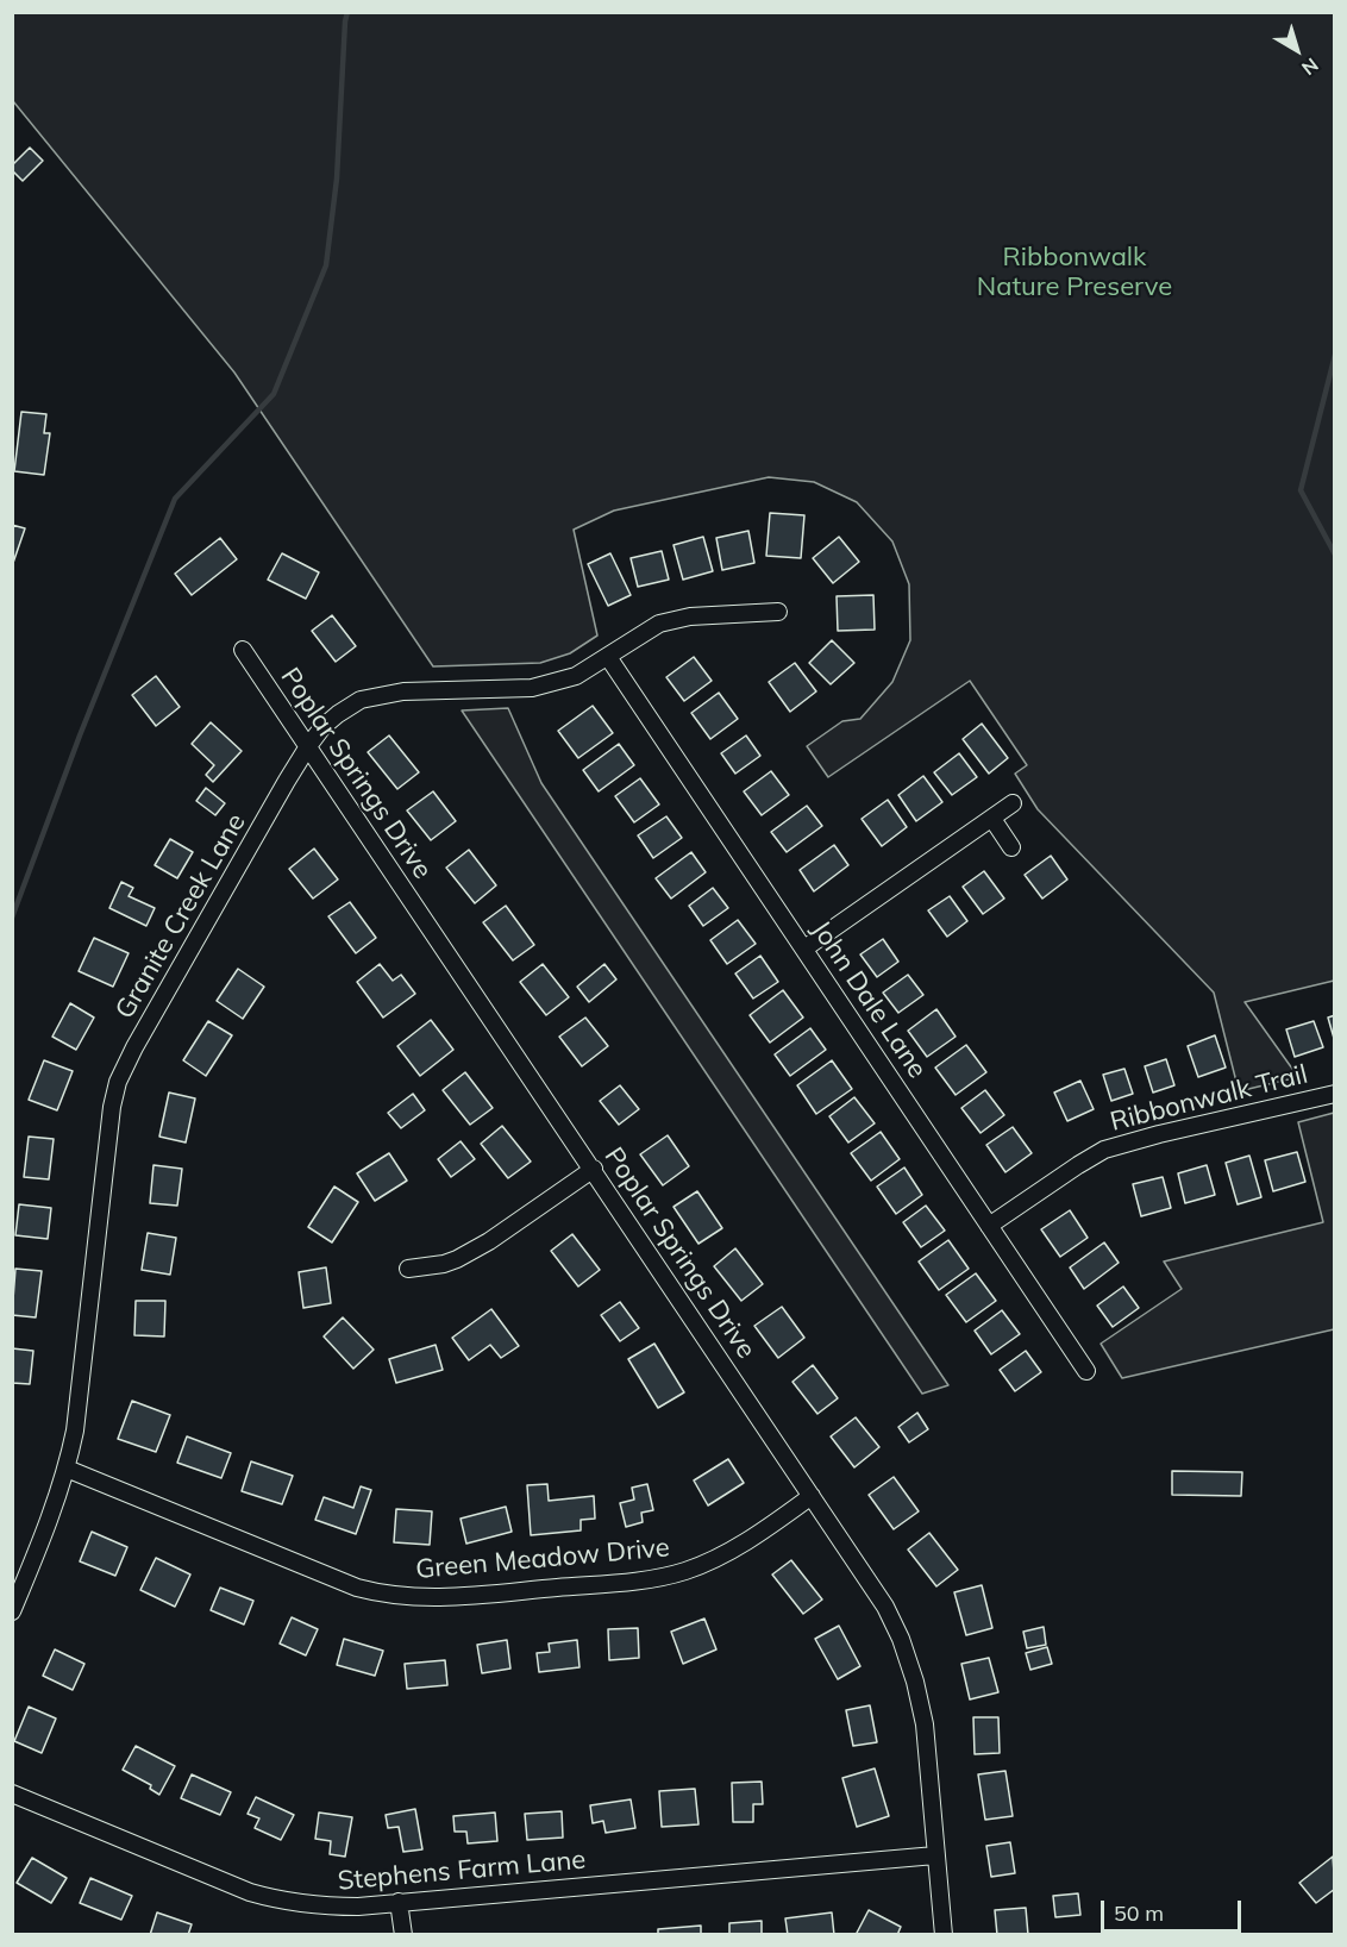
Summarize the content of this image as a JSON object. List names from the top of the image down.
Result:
{
  "streets": {
    "street": [
      "Poplar Springs Drive",
      "Granite Creek Lane",
      "John Dale Lane",
      "Ribbonwalk Trail",
      "Green Meadow Drive",
      "Stephens Farm Lane"
    ]
  },
  "crossings": [
    ["Poplar Springs Drive", "Granite Creek Lane"],
    ["Poplar Springs Drive", "Green Meadow Drive"],
    ["Poplar Springs Drive", "Stephens Farm Lane"],
    ["Granite Creek Lane", "John Dale Lane"],
    ["Granite Creek Lane", "Green Meadow Drive"],
    ["John Dale Lane", "Ribbonwalk Trail"]
  ],
  "parks": ["Ribbonwalk Nature Preserve"],
  "scale_bar": "50 m",
  "north": "bottom right"
}
